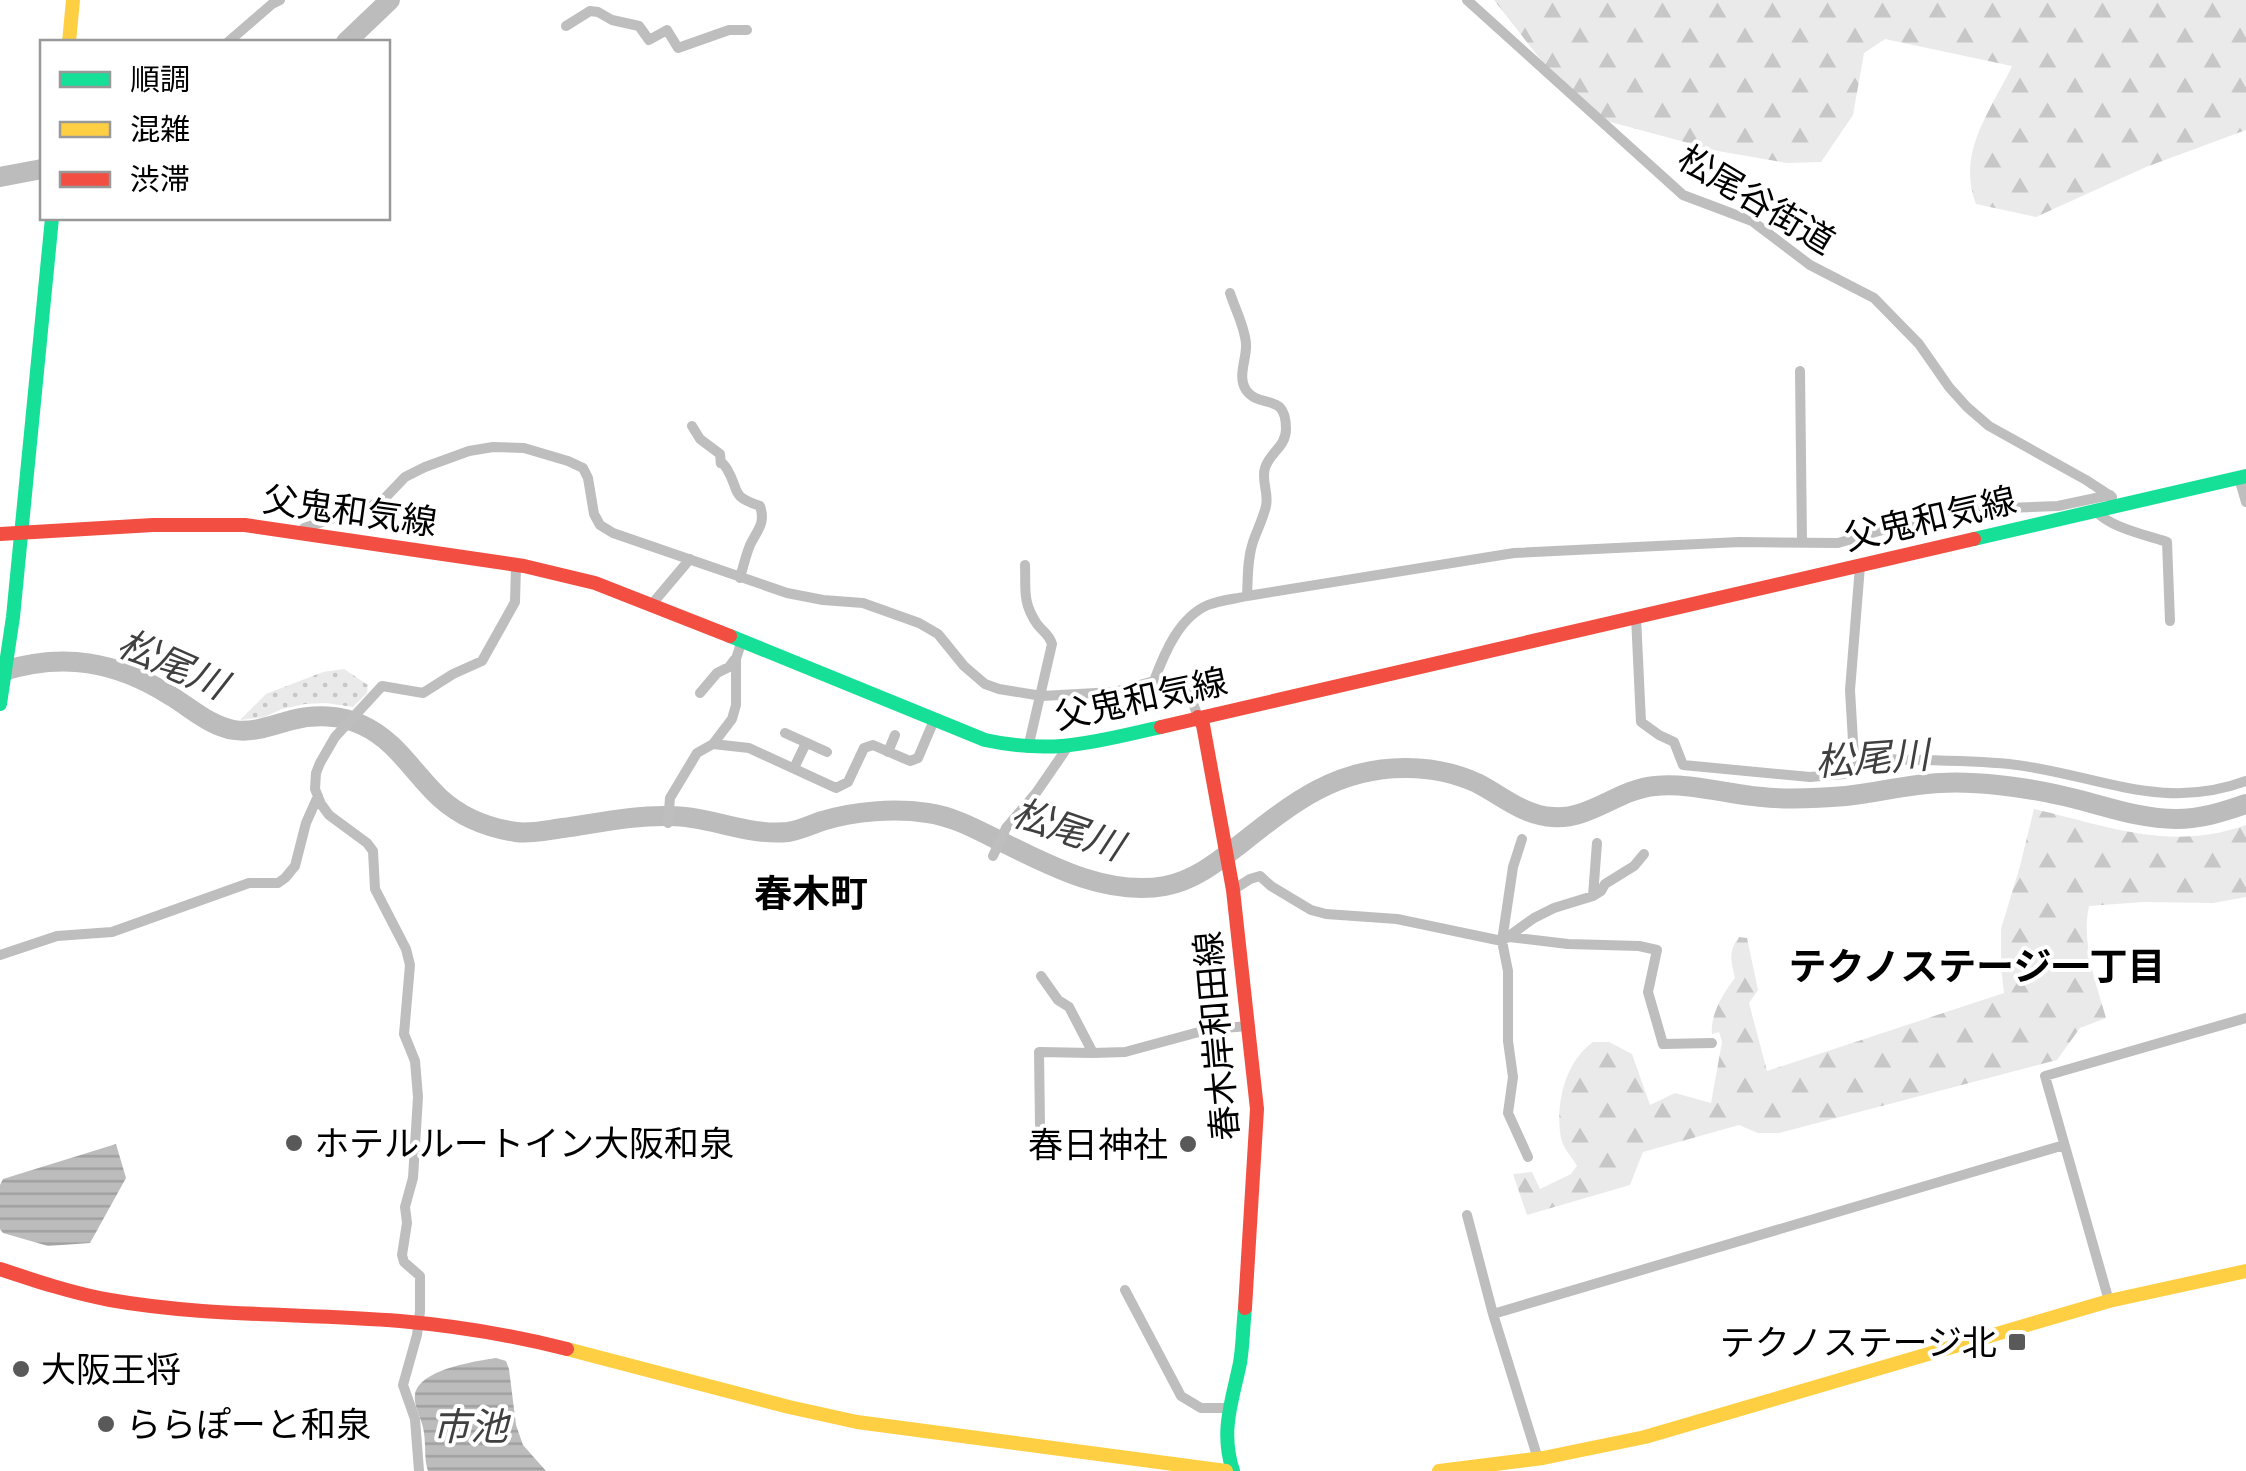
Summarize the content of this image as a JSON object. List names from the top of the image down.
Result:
{
  "streets": {
    "main road": ["父鬼和気線", "春木岸和田線"],
    "street": ["松尾谷街道"]
  },
  "crossings": [
    ["松尾谷街道", "父鬼和気線"],
    ["父鬼和気線", "春木岸和田線"]
  ],
  "districts": ["春木町", "テクノステージ一丁目"],
  "water": ["松尾川", "市池"],
  "places": {
    "other": [
      "ホテルルートイン大阪和泉",
      "春日神社",
      "大阪王将",
      "ららぽーと和泉"
    ],
    "transit": ["テクノステージ北"]
  },
  "legend": ["順調", "混雑", "渋滞"]
}
